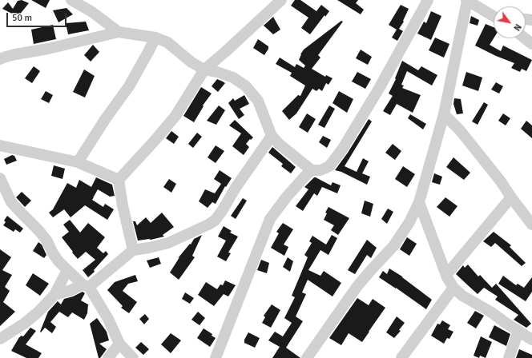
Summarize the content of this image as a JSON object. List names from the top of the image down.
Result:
{
  "scale_bar": "50 m",
  "north": "bottom right"
}
